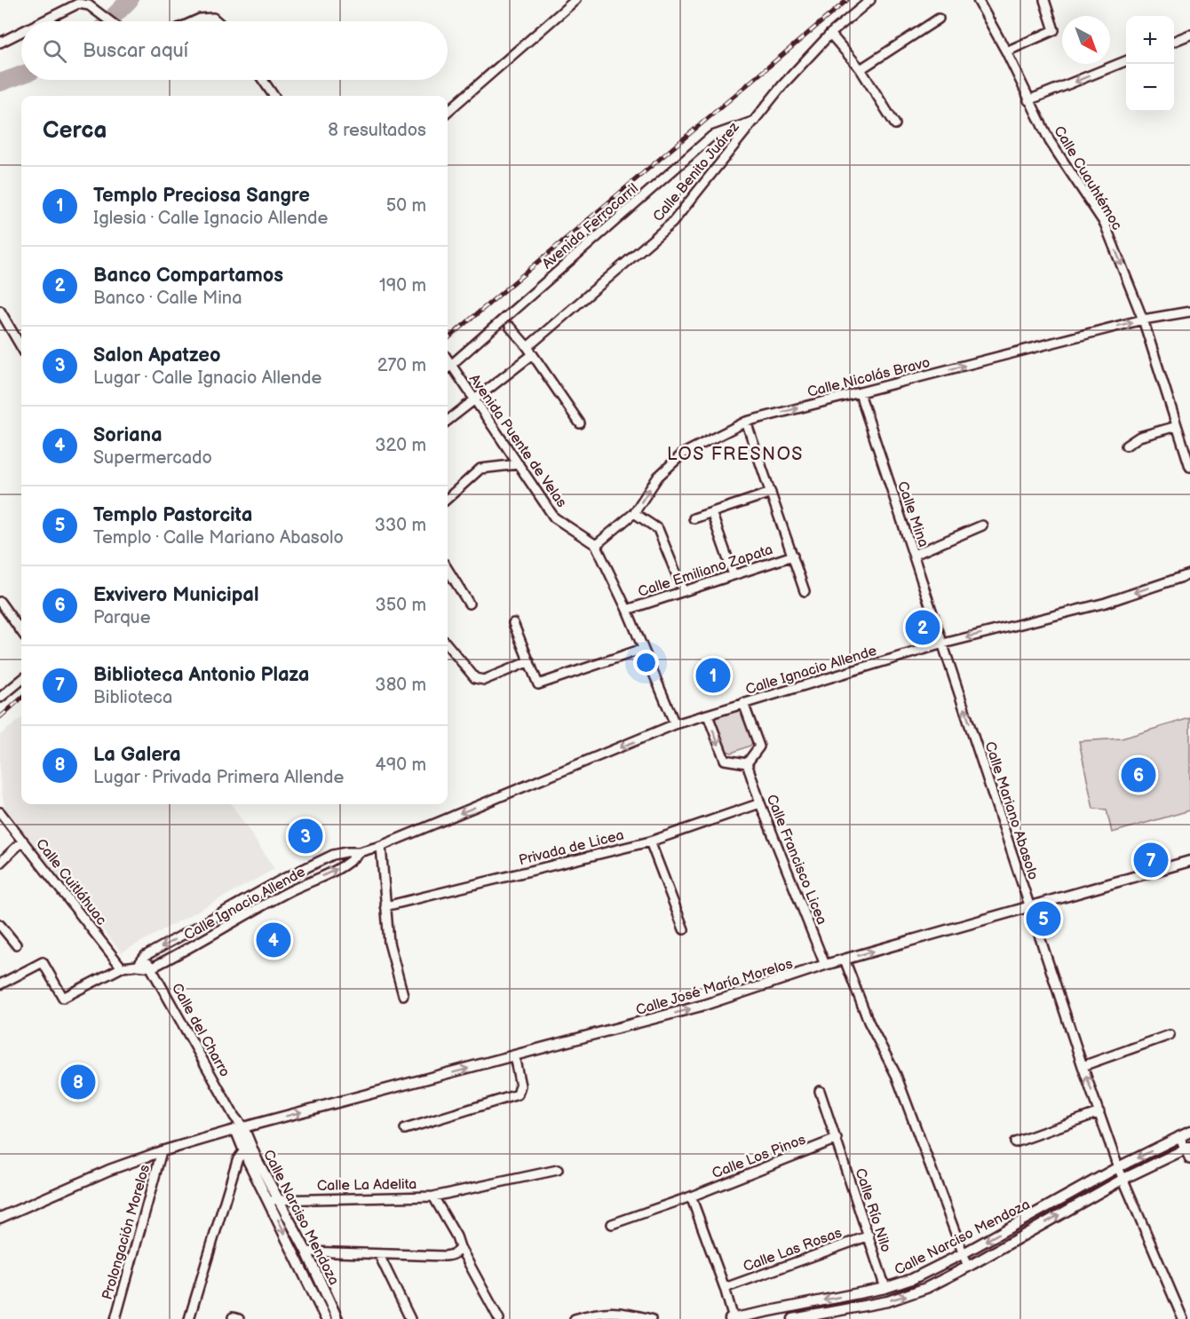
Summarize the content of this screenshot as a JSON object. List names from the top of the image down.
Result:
{
  "streets": {
    "street": [
      "Calle Benito Juárez",
      "Calle Cuauhtémoc",
      "Avenida Ferrocarril",
      "Calle Nicolás Bravo",
      "Avenida Puente de Velas",
      "Calle Mina",
      "Calle Emiliano Zapata",
      "Calle Ignacio Allende",
      "Calle Mariano Abasolo",
      "Privada de Licea",
      "Calle Francisco Licea",
      "Calle Cuitláhuac",
      "Calle José María Morelos",
      "Calle del Charro",
      "Calle Los Pinos",
      "Calle La Adelita",
      "Calle Río Nilo",
      "Calle Narciso Mendoza",
      "Prolongación Morelos",
      "Calle Las Rosas"
    ]
  },
  "crossings": [
    ["Calle Benito Juárez", "Avenida Ferrocarril"],
    ["Calle Benito Juárez", "Avenida Puente de Velas"],
    ["Calle Cuauhtémoc", "Calle Nicolás Bravo"],
    ["Calle Nicolás Bravo", "Avenida Puente de Velas"],
    ["Calle Nicolás Bravo", "Calle Mina"],
    ["Calle Mina", "Calle Ignacio Allende"],
    ["Calle Mina", "Calle Mariano Abasolo"],
    ["Calle Ignacio Allende", "Calle Mariano Abasolo"],
    ["Calle Ignacio Allende", "Calle del Charro"],
    ["Calle Mariano Abasolo", "Calle José María Morelos"],
    ["Calle Mariano Abasolo", "Calle Narciso Mendoza"],
    ["Privada de Licea", "Calle Francisco Licea"],
    ["Calle Francisco Licea", "Calle José María Morelos"],
    ["Calle José María Morelos", "Calle del Charro"],
    ["Calle José María Morelos", "Calle Narciso Mendoza"],
    ["Calle José María Morelos", "Prolongación Morelos"],
    ["Calle del Charro", "Calle Narciso Mendoza"],
    ["Calle del Charro", "Prolongación Morelos"],
    ["Calle Los Pinos", "Calle Río Nilo"],
    ["Calle La Adelita", "Calle Narciso Mendoza"],
    ["Calle Río Nilo", "Calle Narciso Mendoza"],
    ["Calle Río Nilo", "Calle Las Rosas"],
    ["Calle Narciso Mendoza", "Prolongación Morelos"]
  ],
  "one_way": [
    "Calle Cuauhtémoc",
    "Calle Nicolás Bravo",
    "Calle Mariano Abasolo",
    "Calle José María Morelos"
  ],
  "districts": ["LOS FRESNOS"],
  "north": "bottom right",
  "page": {
    "map_buttons": ["+", "−"],
    "search": "Buscar aquí",
    "heading": ["Cerca", "8 resultados"],
    "list": [
      {
        "mark": "1",
        "name": "Templo Preciosa Sangre",
        "note": "Iglesia · Calle Ignacio Allende",
        "value": "50 m"
      },
      {
        "mark": "2",
        "name": "Banco Compartamos",
        "note": "Banco · Calle Mina",
        "value": "190 m"
      },
      {
        "mark": "3",
        "name": "Salon Apatzeo",
        "note": "Lugar · Calle Ignacio Allende",
        "value": "270 m"
      },
      {
        "mark": "4",
        "name": "Soriana",
        "note": "Supermercado",
        "value": "320 m"
      },
      {
        "mark": "5",
        "name": "Templo Pastorcita",
        "note": "Templo · Calle Mariano Abasolo",
        "value": "330 m"
      },
      {
        "mark": "6",
        "name": "Exvivero Municipal",
        "note": "Parque",
        "value": "350 m"
      },
      {
        "mark": "7",
        "name": "Biblioteca Antonio Plaza",
        "note": "Biblioteca",
        "value": "380 m"
      },
      {
        "mark": "8",
        "name": "La Galera",
        "note": "Lugar · Privada Primera Allende",
        "value": "490 m"
      }
    ],
    "pins": [
      "2",
      "1",
      "6",
      "3",
      "7",
      "5",
      "4",
      "8"
    ]
  }
}
